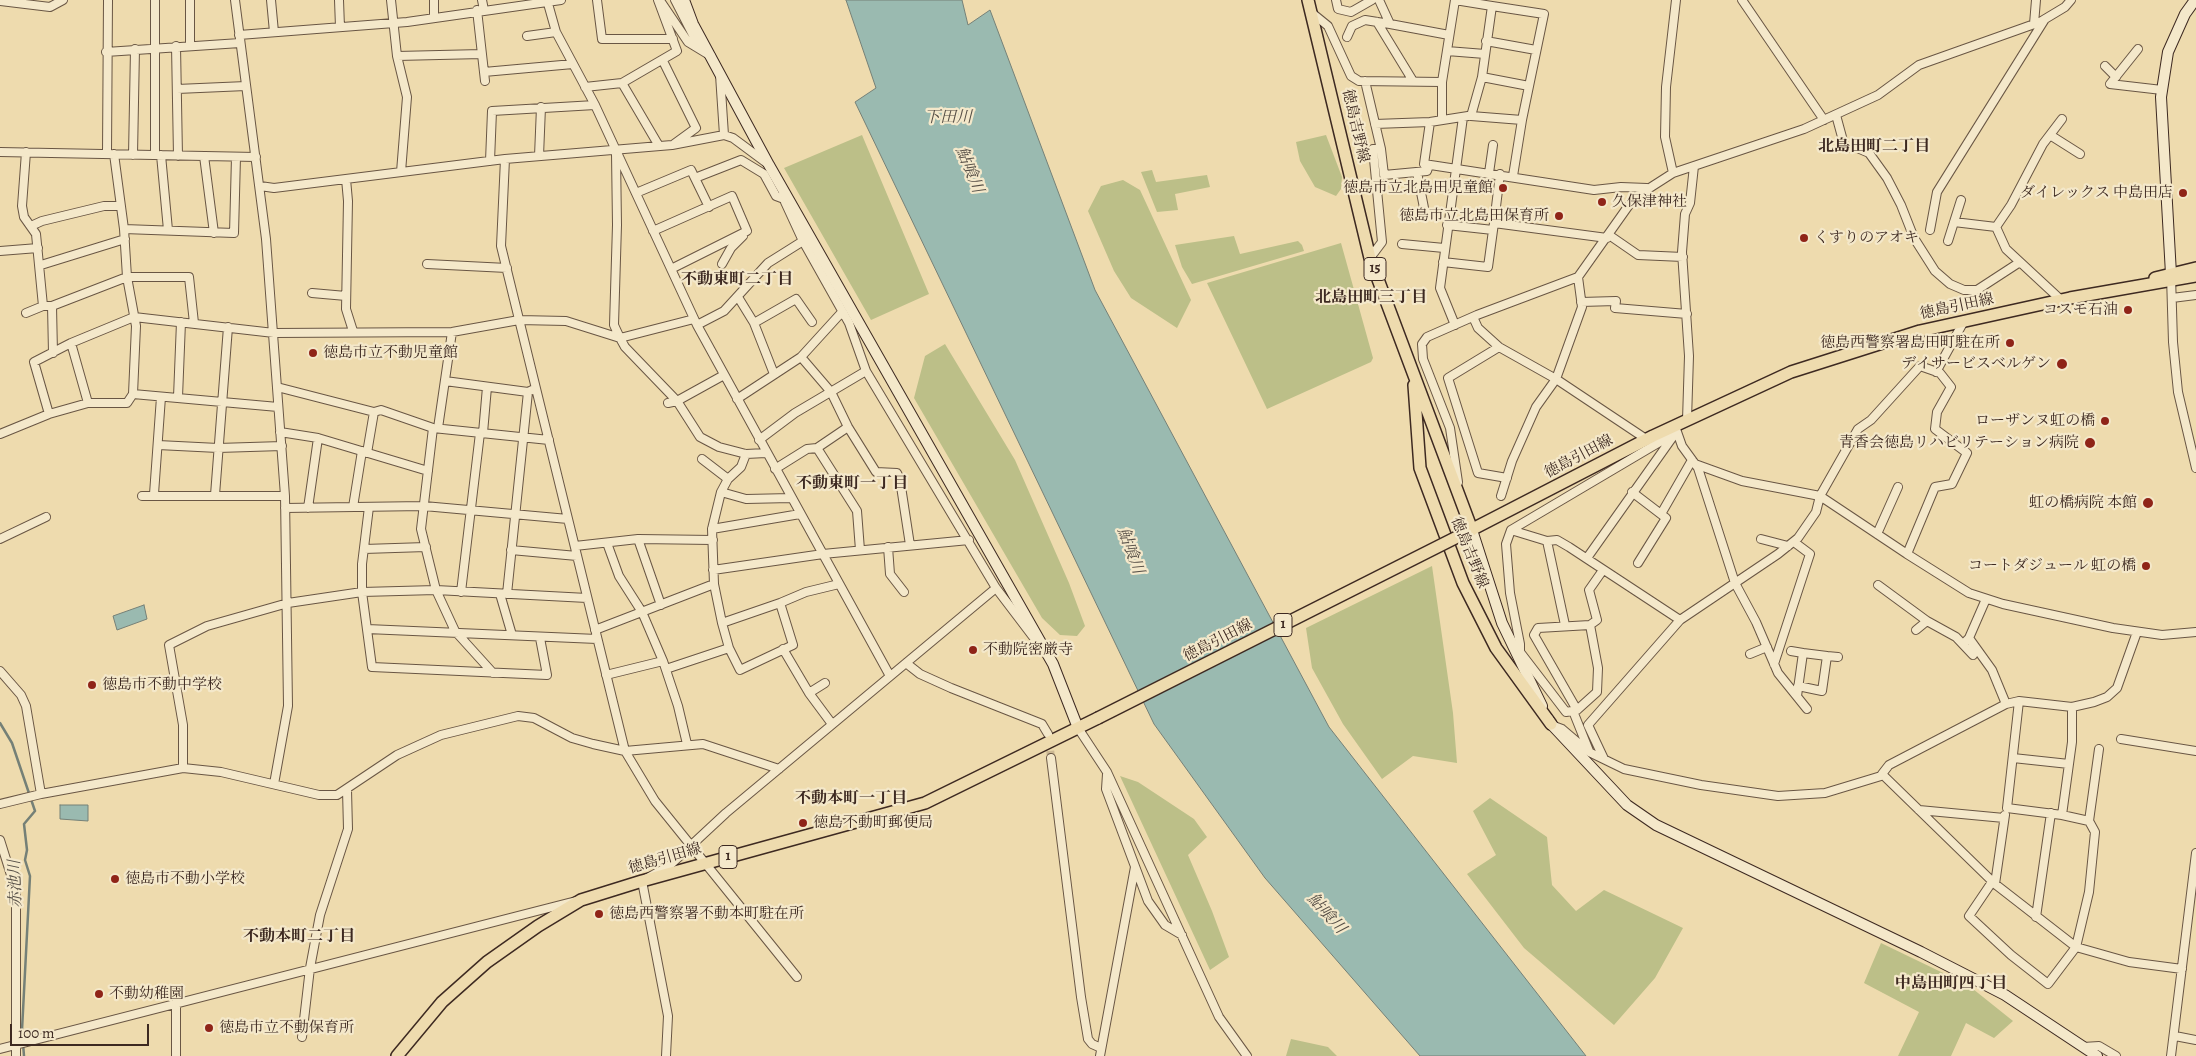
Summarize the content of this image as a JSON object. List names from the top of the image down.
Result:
{
  "streets": {
    "main road": [
      "徳島吉野線",
      "15",
      "徳島引田線",
      "1"
    ]
  },
  "crossings": [
    ["徳島吉野線", "徳島引田線"]
  ],
  "districts": [
    "北島田町二丁目",
    "不動東町二丁目",
    "北島田町三丁目",
    "不動東町一丁目",
    "不動本町一丁目",
    "不動本町二丁目",
    "中島田町四丁目"
  ],
  "water": ["下田川", "鮎喰川", "赤池川"],
  "places": [
    "徳島市立北島田児童館",
    "ダイレックス 中島田店",
    "久保津神社",
    "徳島市立北島田保育所",
    "くすりのアオキ",
    "コスモ石油",
    "徳島西警察署島田町駐在所",
    "徳島市立不動児童館",
    "デイサービスベルゲン",
    "ローザンヌ虹の橋",
    "青香会徳島リハビリテーション病院",
    "虹の橋病院 本館",
    "コートダジュール 虹の橋",
    "不動院密厳寺",
    "徳島市不動中学校",
    "徳島不動町郵便局",
    "徳島市不動小学校",
    "徳島西警察署不動本町駐在所",
    "不動幼稚園",
    "徳島市立不動保育所"
  ],
  "scale_bar": "100 m"
}
